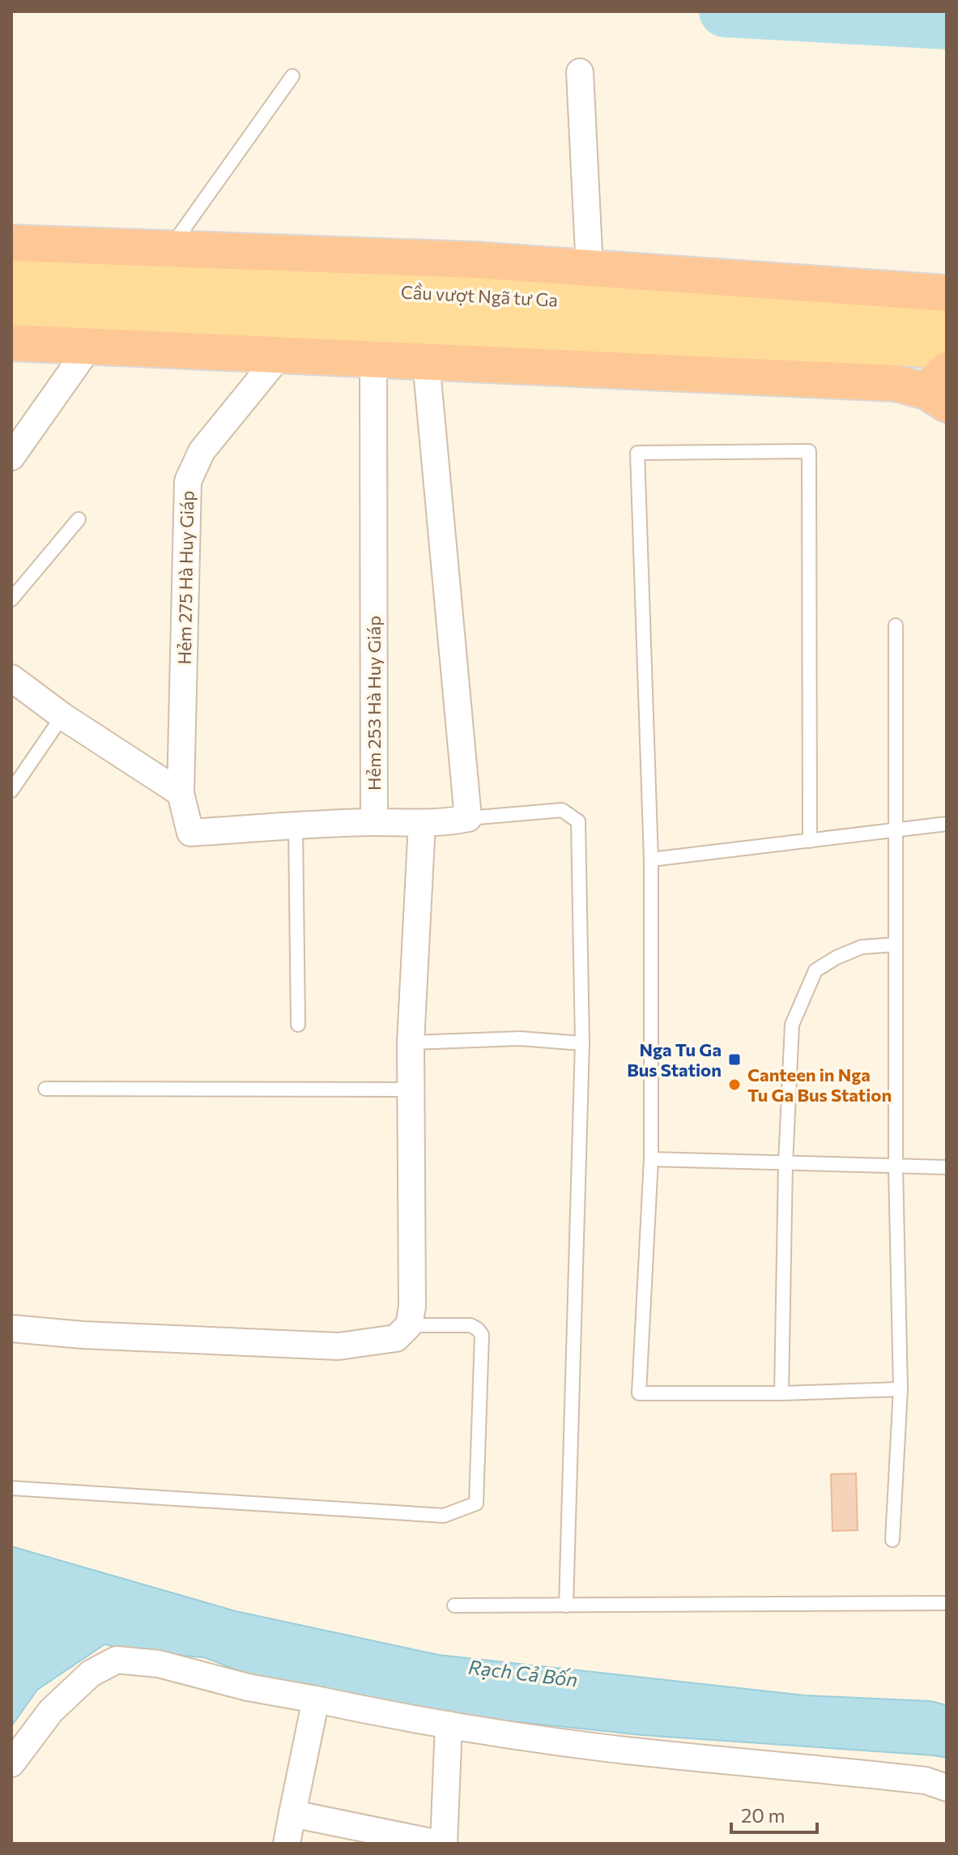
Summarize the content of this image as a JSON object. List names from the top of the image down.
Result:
{
  "streets": {
    "main road": ["Cầu vượt Ngã tư Ga"],
    "street": ["Hẻm 275 Hà Huy Giáp", "Hẻm 253 Hà Huy Giáp"]
  },
  "water": ["Rạch Cả Bốn"],
  "places": {
    "transit": ["Nga Tu Ga Bus Station"],
    "other": ["Canteen in Nga Tu Ga Bus Station"]
  },
  "scale_bar": "20 m"
}
